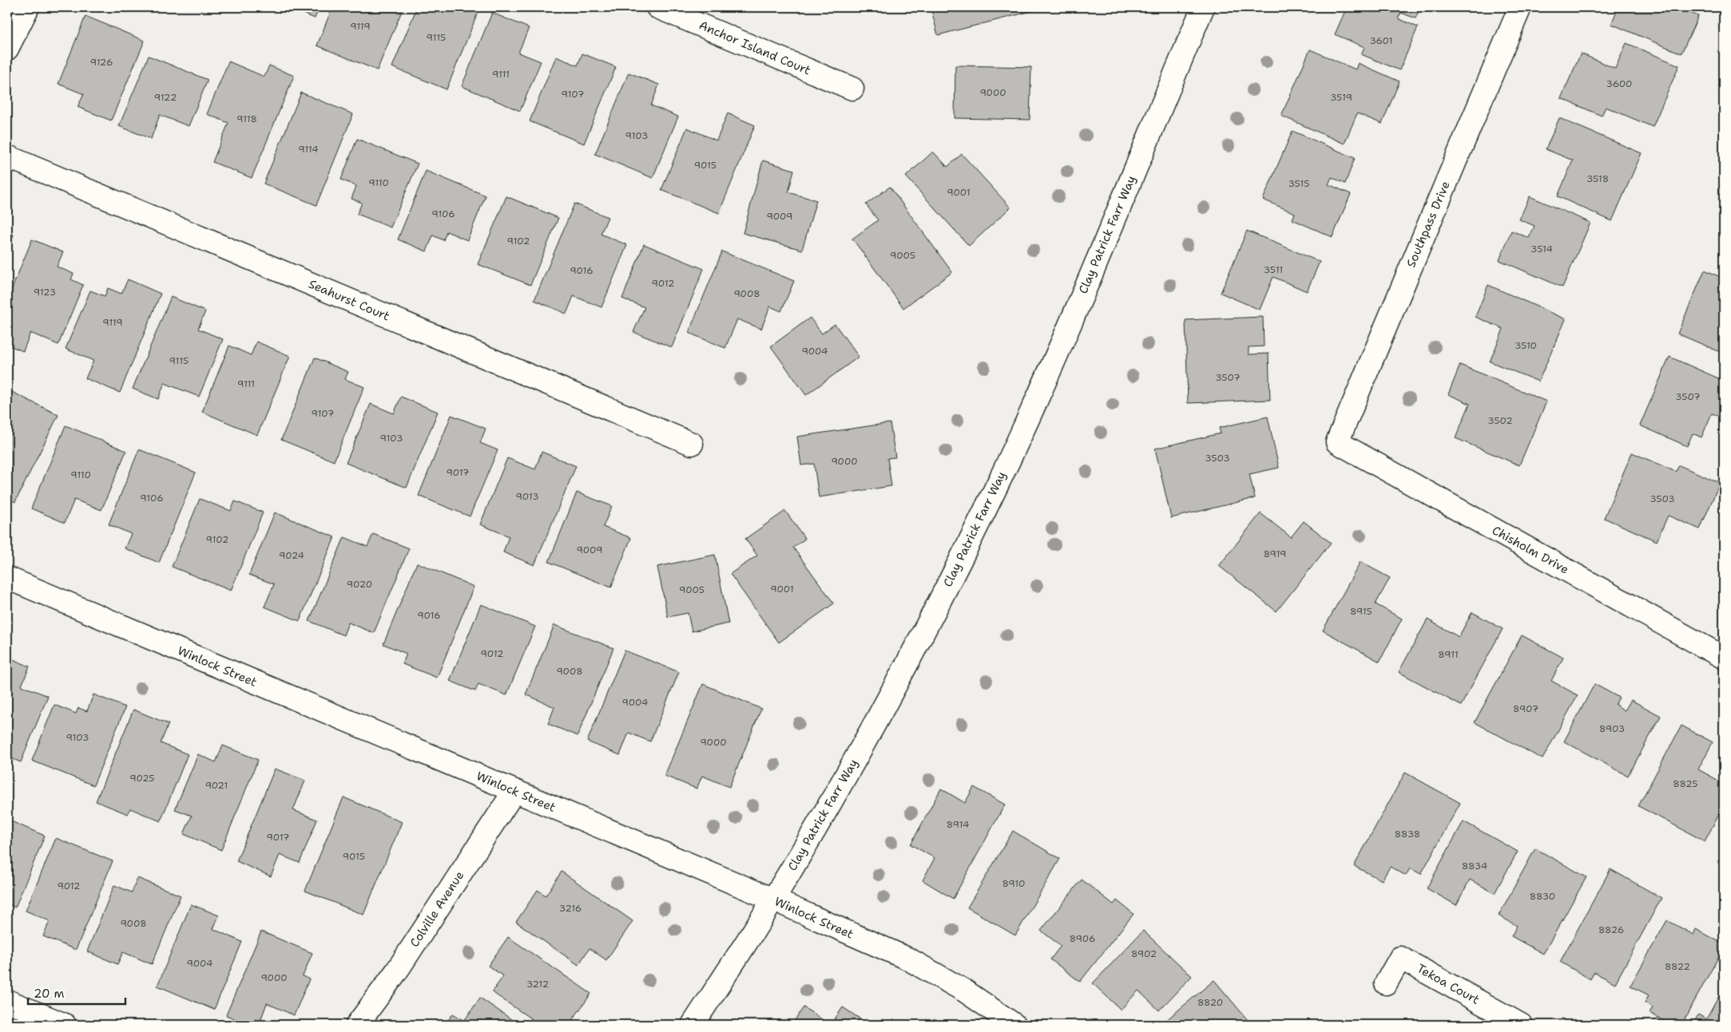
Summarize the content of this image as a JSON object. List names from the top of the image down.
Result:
{
  "streets": {
    "street": [
      "Anchor Island Court",
      "Southpass Drive",
      "Clay Patrick Farr Way",
      "Seahurst Court",
      "Chisholm Drive",
      "Winlock Street",
      "Colville Avenue",
      "Tekoa Court"
    ]
  },
  "crossings": [
    ["Southpass Drive", "Chisholm Drive"],
    ["Clay Patrick Farr Way", "Winlock Street"],
    ["Winlock Street", "Colville Avenue"]
  ],
  "house_numbers": [
    "9119",
    "9115",
    "3601",
    "9126",
    "9111",
    "3600",
    "9000",
    "9107",
    "9122",
    "3519",
    "9118",
    "9103",
    "9114",
    "9015",
    "3518",
    "9110",
    "3515",
    "9001",
    "9106",
    "9009",
    "9102",
    "3514",
    "9005",
    "3511",
    "9016",
    "9012",
    "9123",
    "9008",
    "9119",
    "3510",
    "9004",
    "9115",
    "3507",
    "9111",
    "3507",
    "9107",
    "3502",
    "9103",
    "3503",
    "9000",
    "9017",
    "9110",
    "9013",
    "9106",
    "3503",
    "9102",
    "9009",
    "8919",
    "9024",
    "9020",
    "9001",
    "9005",
    "8915",
    "9016",
    "9012",
    "8911",
    "9008",
    "9004",
    "8907",
    "8903",
    "9103",
    "9000",
    "9025",
    "8825",
    "9021",
    "8914",
    "8838",
    "9017",
    "9015",
    "8834",
    "8910",
    "9012",
    "8830",
    "3216",
    "9008",
    "8826",
    "8906",
    "8902",
    "9004",
    "8822",
    "9000",
    "3212",
    "8820"
  ],
  "scale_bar": "20 m"
}
